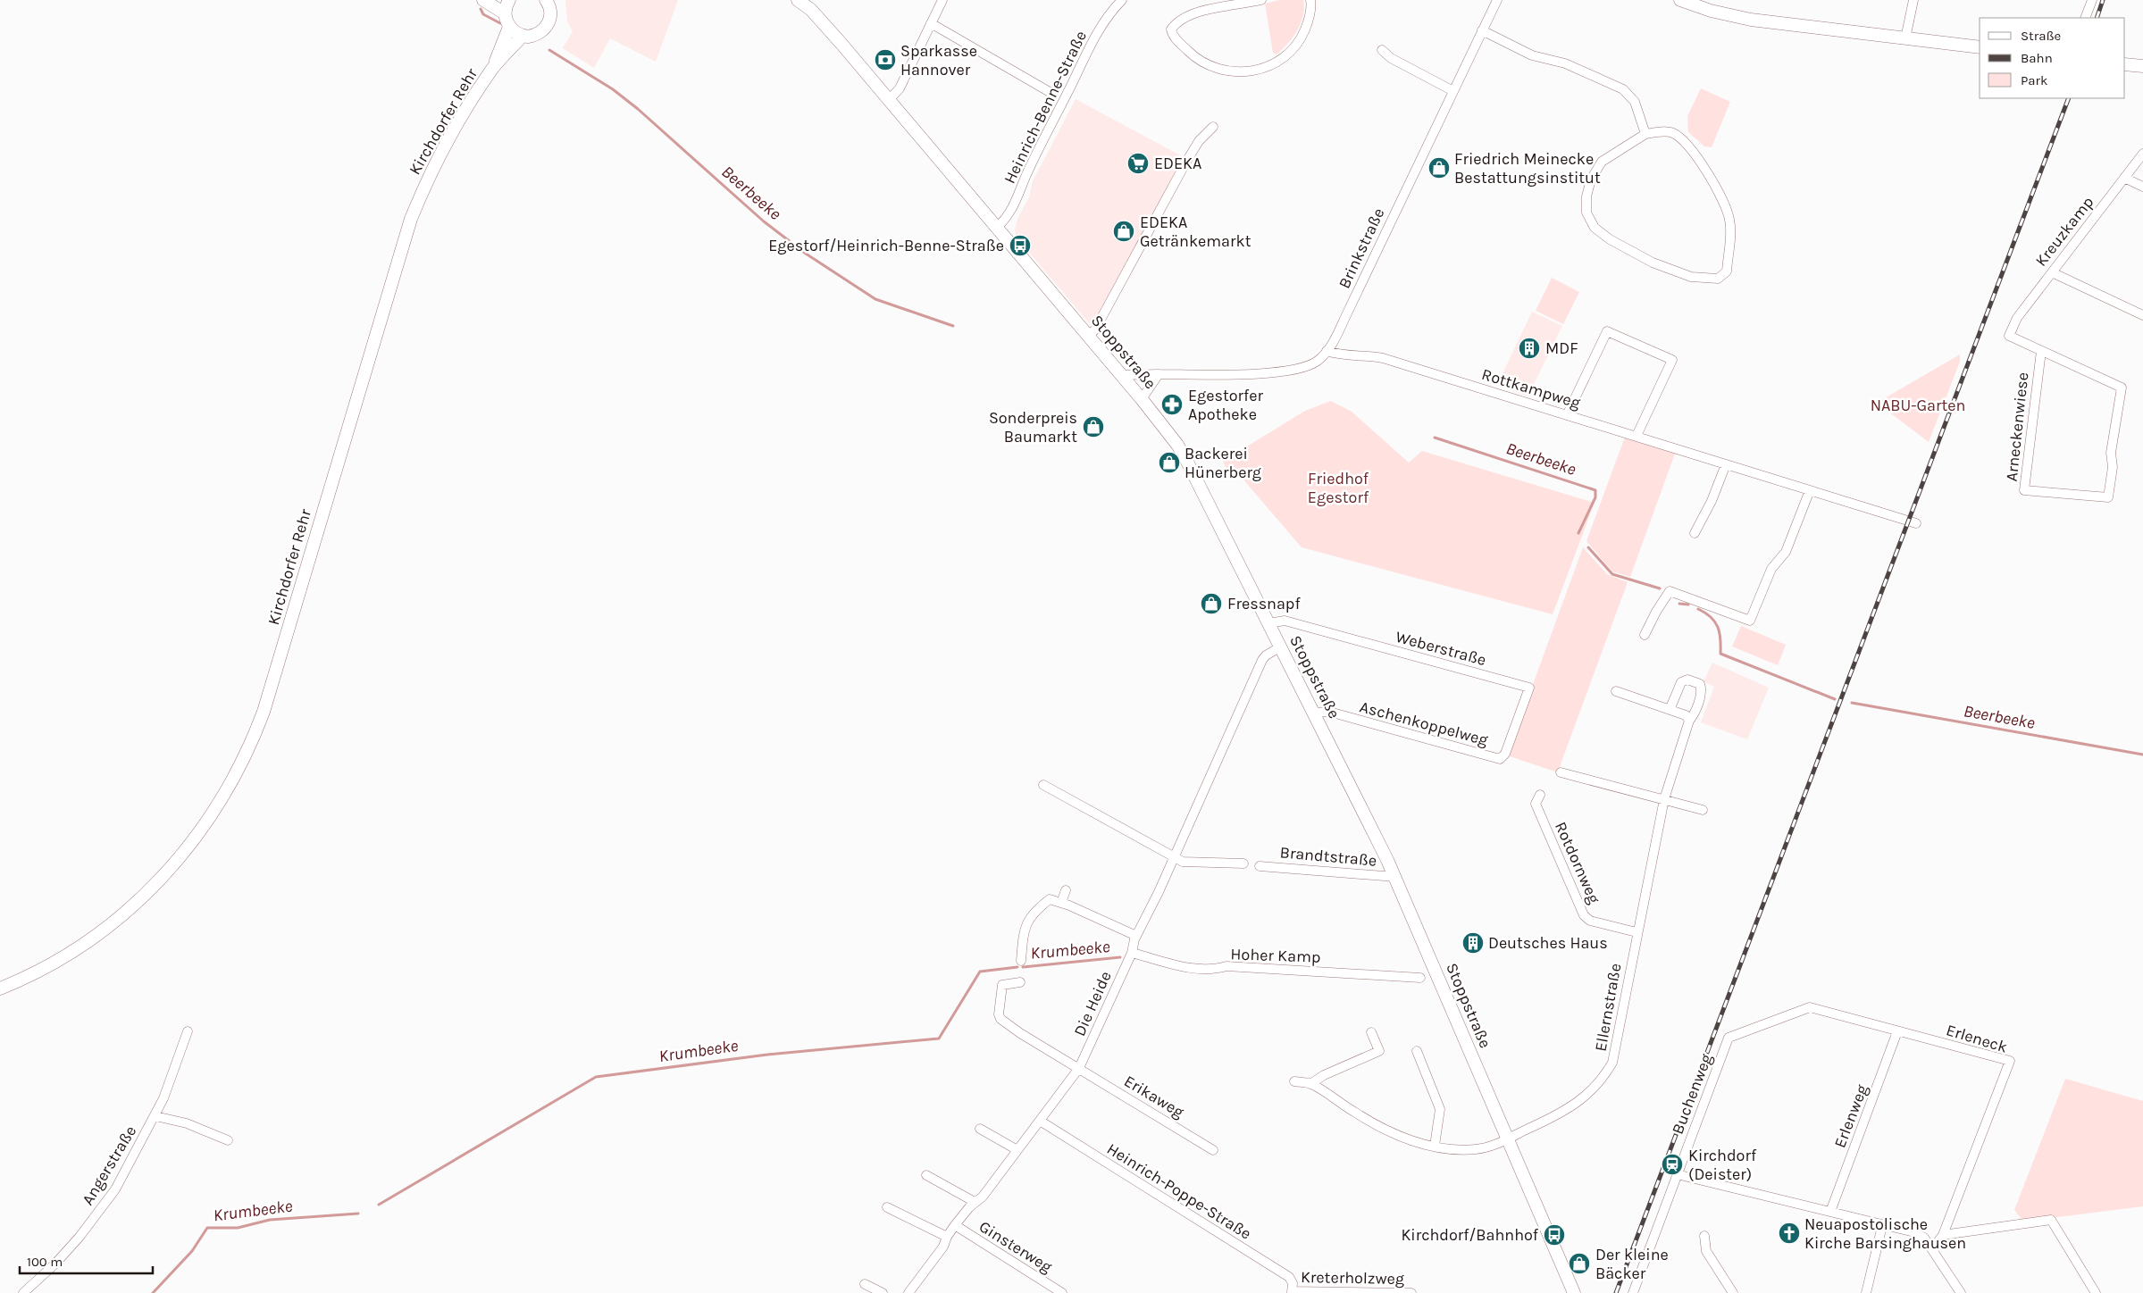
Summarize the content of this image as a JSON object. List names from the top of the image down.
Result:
{
  "streets": {
    "main road": ["Kirchdorfer Rehr", "Stoppstraße"],
    "street": [
      "Heinrich-Benne-Straße",
      "Kreuzkamp",
      "Brinkstraße",
      "Rottkampweg",
      "Arneckenwiese",
      "Weberstraße",
      "Aschenkoppelweg",
      "Brandtstraße",
      "Rotdornweg",
      "Hoher Kamp",
      "Die Heide",
      "Ellernstraße",
      "Erleneck",
      "Buchenweg",
      "Erikaweg",
      "Erlenweg",
      "Angerstraße",
      "Heinrich-Poppe-Straße",
      "Ginsterweg",
      "Kreterholzweg"
    ]
  },
  "crossings": [
    ["Heinrich-Benne-Straße", "Stoppstraße"],
    ["Kreuzkamp", "Arneckenwiese"],
    ["Brinkstraße", "Stoppstraße"],
    ["Brinkstraße", "Rottkampweg"],
    ["Stoppstraße", "Weberstraße"],
    ["Stoppstraße", "Aschenkoppelweg"],
    ["Stoppstraße", "Brandtstraße"],
    ["Stoppstraße", "Die Heide"],
    ["Stoppstraße", "Ellernstraße"],
    ["Weberstraße", "Aschenkoppelweg"],
    ["Rotdornweg", "Ellernstraße"],
    ["Hoher Kamp", "Die Heide"],
    ["Die Heide", "Erikaweg"],
    ["Die Heide", "Heinrich-Poppe-Straße"],
    ["Die Heide", "Ginsterweg"],
    ["Erleneck", "Buchenweg"],
    ["Erleneck", "Erlenweg"],
    ["Heinrich-Poppe-Straße", "Kreterholzweg"]
  ],
  "water": ["Beerbeeke", "Krumbeeke"],
  "parks": ["NABU-Garten", "Friedhof Egestorf"],
  "places": {
    "bank": ["Sparkasse Hannover"],
    "supermarket": ["EDEKA"],
    "shop": [
      "Friedrich Meinecke Bestattungsinstitut",
      "EDEKA Getränkemarkt",
      "Sonderpreis Baumarkt",
      "Backerei Hünerberg",
      "Fressnapf",
      "Der kleine Bäcker"
    ],
    "bus stop": ["Egestorf/Heinrich-Benne-Straße", "Kirchdorf/Bahnhof"],
    "building": ["MDF", "Deutsches Haus"],
    "pharmacy": ["Egestorfer Apotheke"],
    "station": ["Kirchdorf (Deister)"],
    "church": ["Neuapostolische Kirche Barsinghausen"]
  },
  "legend": ["Straße", "Bahn", "Park"],
  "scale_bar": "100 m"
}
